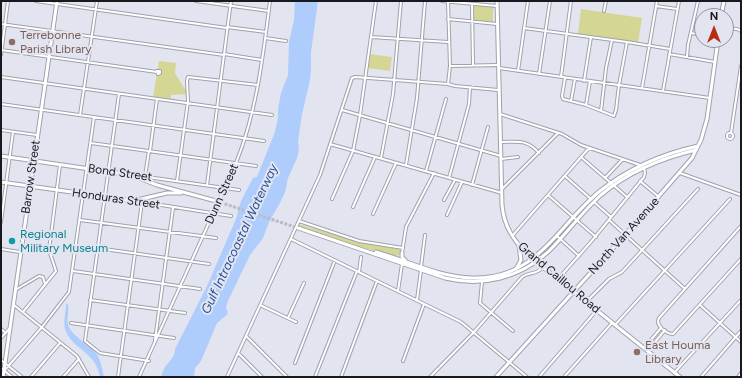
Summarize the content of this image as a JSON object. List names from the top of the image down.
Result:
{
  "streets": {
    "main road": [
      "Bond Street",
      "Barrow Street",
      "Honduras Street",
      "North Van Avenue",
      "Grand Caillou Road"
    ],
    "street": ["Dunn Street"]
  },
  "crossings": [
    ["Bond Street", "Barrow Street"],
    ["Bond Street", "Dunn Street"],
    ["Barrow Street", "Honduras Street"],
    ["Dunn Street", "Honduras Street"],
    ["North Van Avenue", "Grand Caillou Road"]
  ],
  "water": ["Gulf Intracoastal Waterway"],
  "places": ["Terrebonne Parish Library", "Regional Military Museum", "East Houma Library"],
  "north": "top"
}
